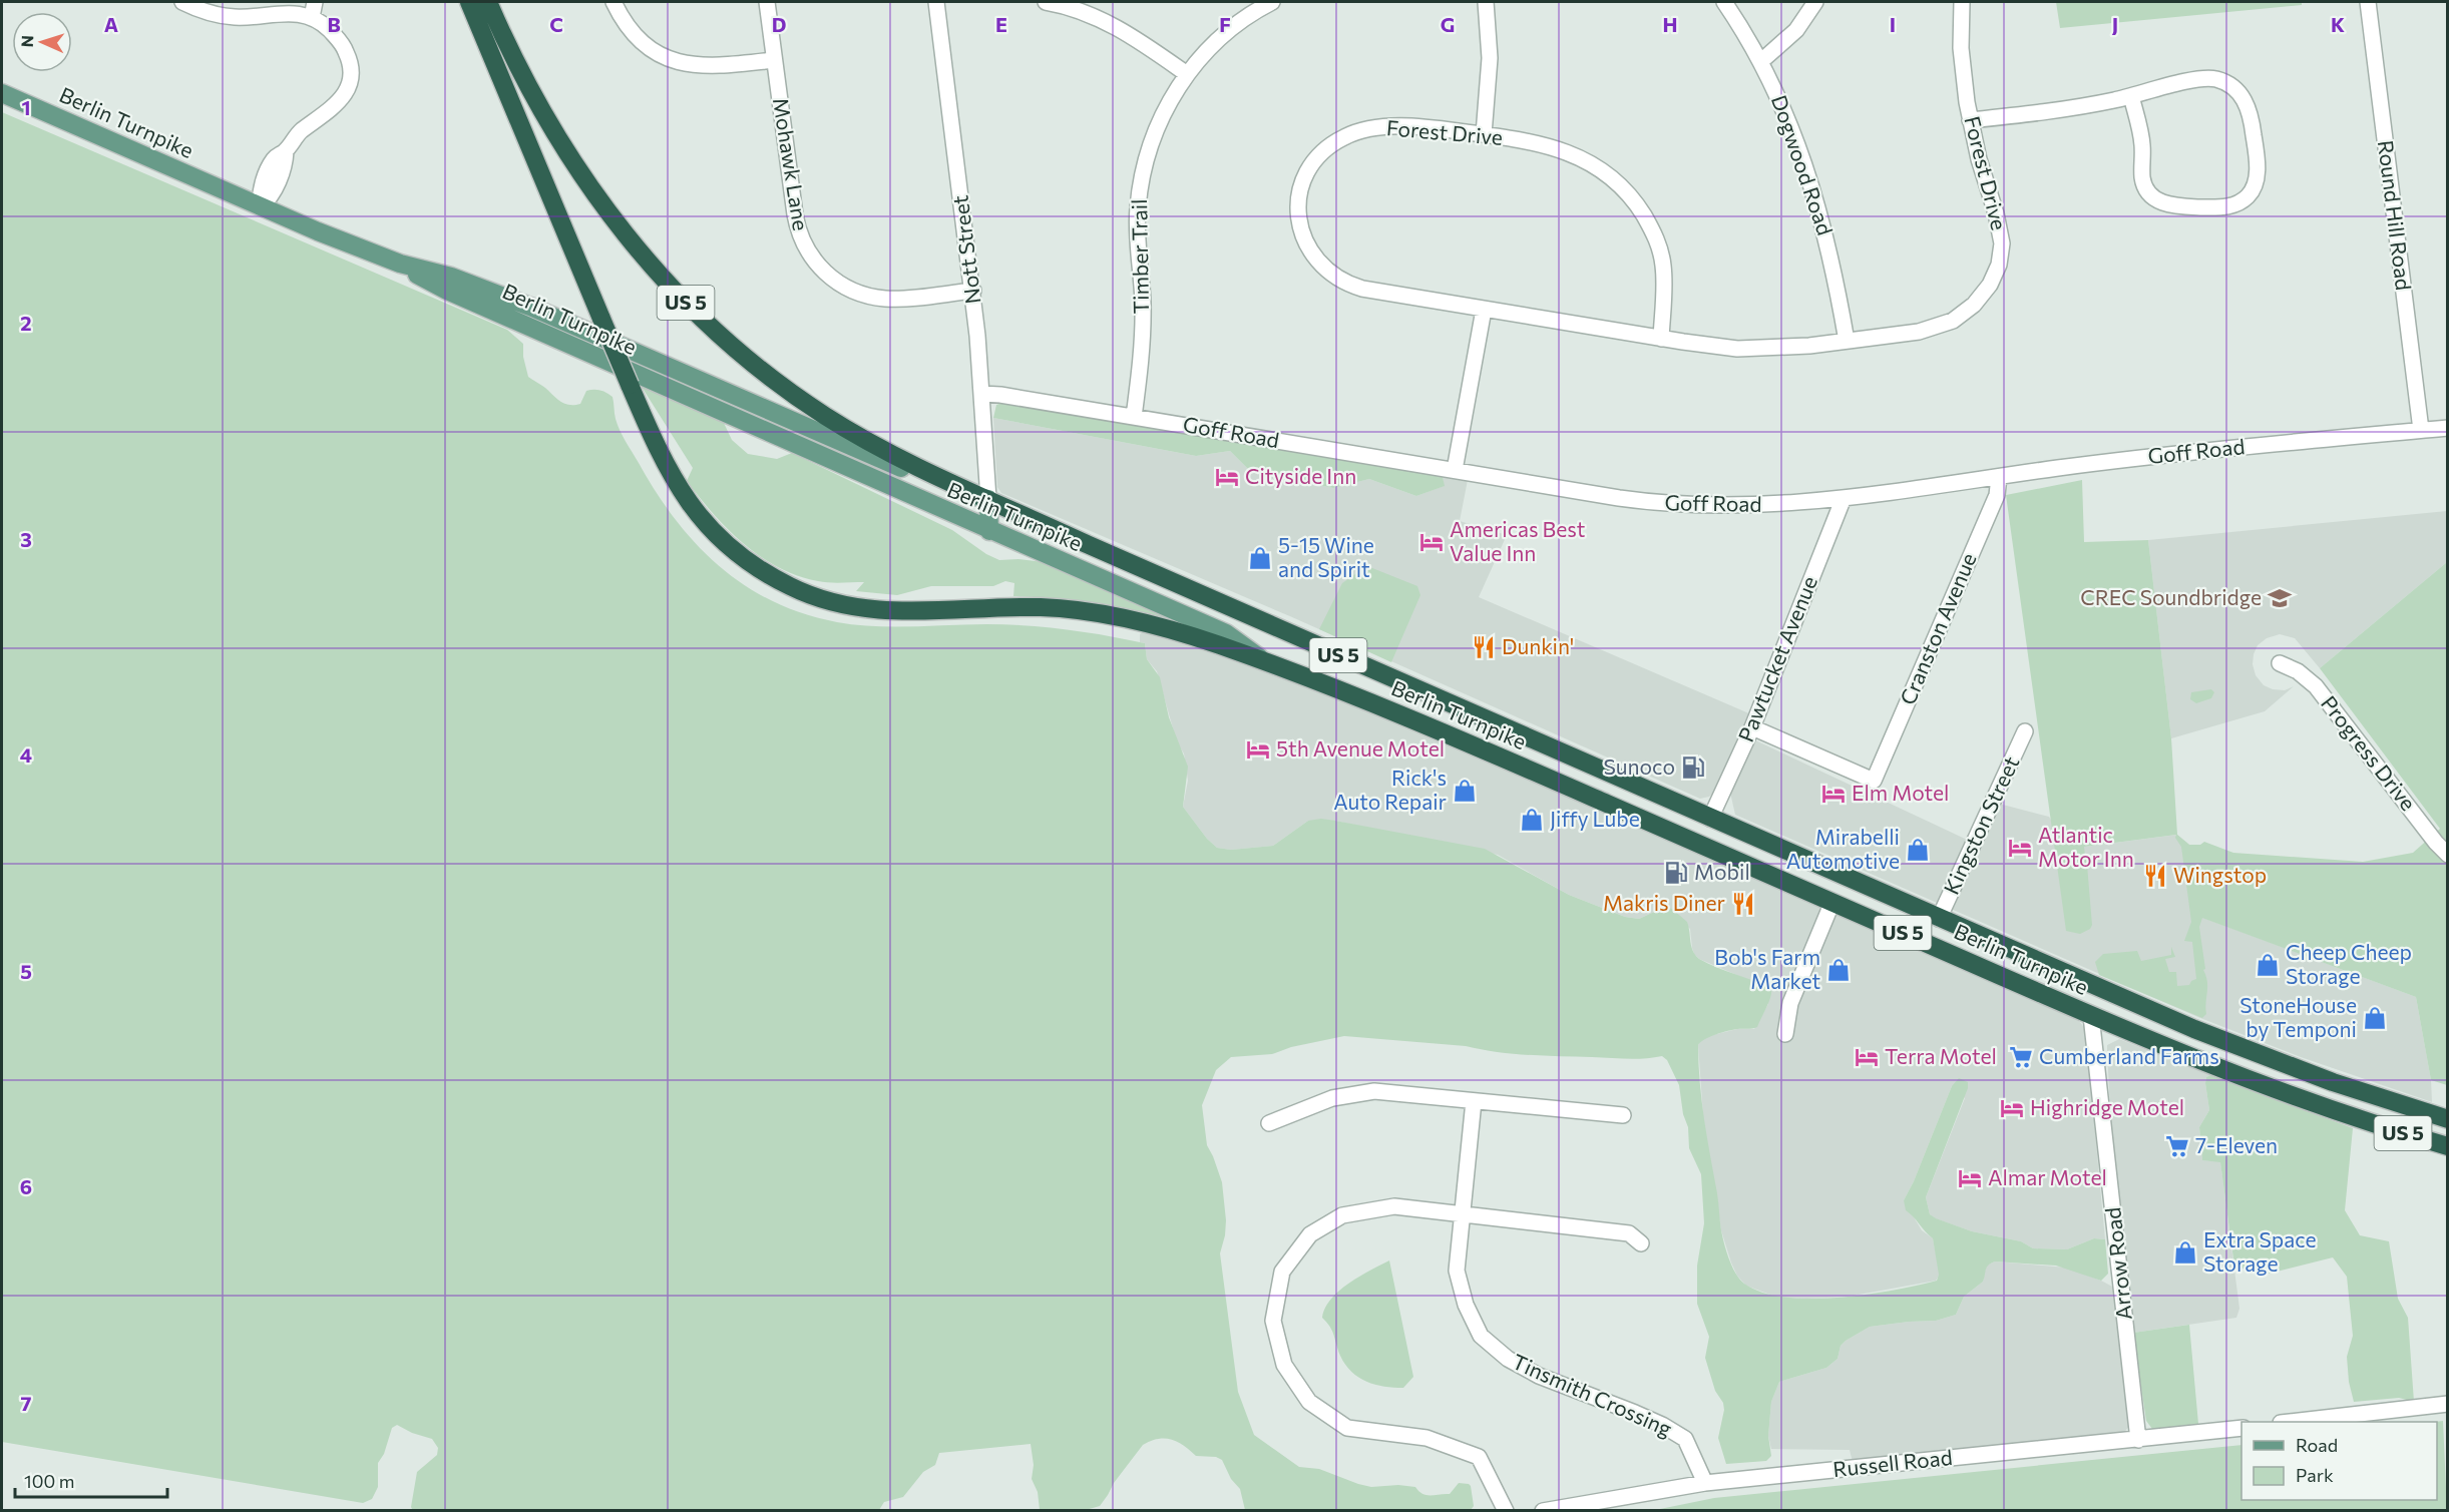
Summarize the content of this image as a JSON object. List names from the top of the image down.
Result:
{
  "streets": {
    "highway": ["Berlin Turnpike", "US 5"],
    "street": [
      "Forest Drive",
      "Mohawk Lane",
      "Dogwood Road",
      "Round Hill Road",
      "Nott Street",
      "Timber Trail",
      "Goff Road",
      "Cranston Avenue",
      "Pawtucket Avenue",
      "Progress Drive",
      "Kingston Street",
      "Arrow Road",
      "Tinsmith Crossing",
      "Russell Road"
    ]
  },
  "crossings": [
    ["Berlin Turnpike", "Nott Street"],
    ["Berlin Turnpike", "US 5"],
    ["Berlin Turnpike", "Pawtucket Avenue"],
    ["Berlin Turnpike", "Kingston Street"],
    ["Berlin Turnpike", "Arrow Road"],
    ["Forest Drive", "Dogwood Road"],
    ["Mohawk Lane", "Nott Street"],
    ["Round Hill Road", "Goff Road"],
    ["Nott Street", "US 5"],
    ["Nott Street", "Goff Road"],
    ["Timber Trail", "Goff Road"],
    ["Goff Road", "Cranston Avenue"],
    ["Goff Road", "Pawtucket Avenue"],
    ["Cranston Avenue", "Pawtucket Avenue"],
    ["Arrow Road", "Russell Road"],
    ["Tinsmith Crossing", "Russell Road"]
  ],
  "places": {
    "hotel": [
      "Cityside Inn",
      "Americas Best Value Inn",
      "5th Avenue Motel",
      "Elm Motel",
      "Atlantic Motor Inn",
      "Terra Motel",
      "Highridge Motel",
      "Almar Motel"
    ],
    "shop": [
      "5-15 Wine and Spirit",
      "Rick's Auto Repair",
      "Jiffy Lube",
      "Mirabelli Automotive",
      "Cheep Cheep Storage",
      "Bob's Farm Market",
      "StoneHouse by Temponi",
      "Extra Space Storage"
    ],
    "school or university": ["CREC Soundbridge"],
    "restaurant": ["Dunkin'", "Wingstop", "Makris Diner"],
    "fuel station": ["Sunoco", "Mobil"],
    "supermarket": ["Cumberland Farms", "7-Eleven"]
  },
  "legend": ["Road", "Park"],
  "scale_bar": "100 m",
  "north": "left",
  "grid": {
    "columns": [
      "A",
      "B",
      "C",
      "D",
      "E",
      "F",
      "G",
      "H",
      "I",
      "J",
      "K"
    ],
    "rows": [
      "1",
      "2",
      "3",
      "4",
      "5",
      "6",
      "7"
    ]
  }
}
